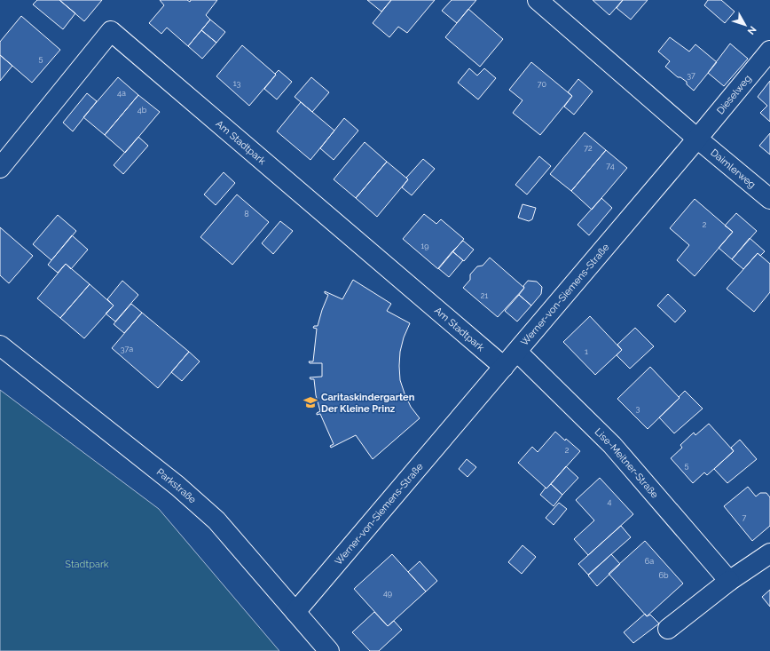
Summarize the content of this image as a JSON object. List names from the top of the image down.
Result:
{
  "streets": {
    "street": [
      "Dieselweg",
      "Am Stadtpark",
      "Daimlerweg",
      "Werner-von-Siemens-Straße",
      "Lise-Meitner-Straße",
      "Parkstraße"
    ]
  },
  "crossings": [
    ["Dieselweg", "Daimlerweg"],
    ["Dieselweg", "Werner-von-Siemens-Straße"],
    ["Am Stadtpark", "Werner-von-Siemens-Straße"],
    ["Daimlerweg", "Werner-von-Siemens-Straße"],
    ["Werner-von-Siemens-Straße", "Lise-Meitner-Straße"],
    ["Werner-von-Siemens-Straße", "Parkstraße"]
  ],
  "parks": ["Stadtpark"],
  "places": {
    "school or university": ["Caritaskindergarten Der Kleine Prinz"]
  },
  "house_numbers": [
    "5",
    "37",
    "13",
    "70",
    "4a",
    "4b",
    "72",
    "74",
    "8",
    "2",
    "19",
    "21",
    "37a",
    "1",
    "3",
    "2",
    "5",
    "4",
    "7",
    "6a",
    "6b",
    "49"
  ],
  "north": "bottom right"
}
